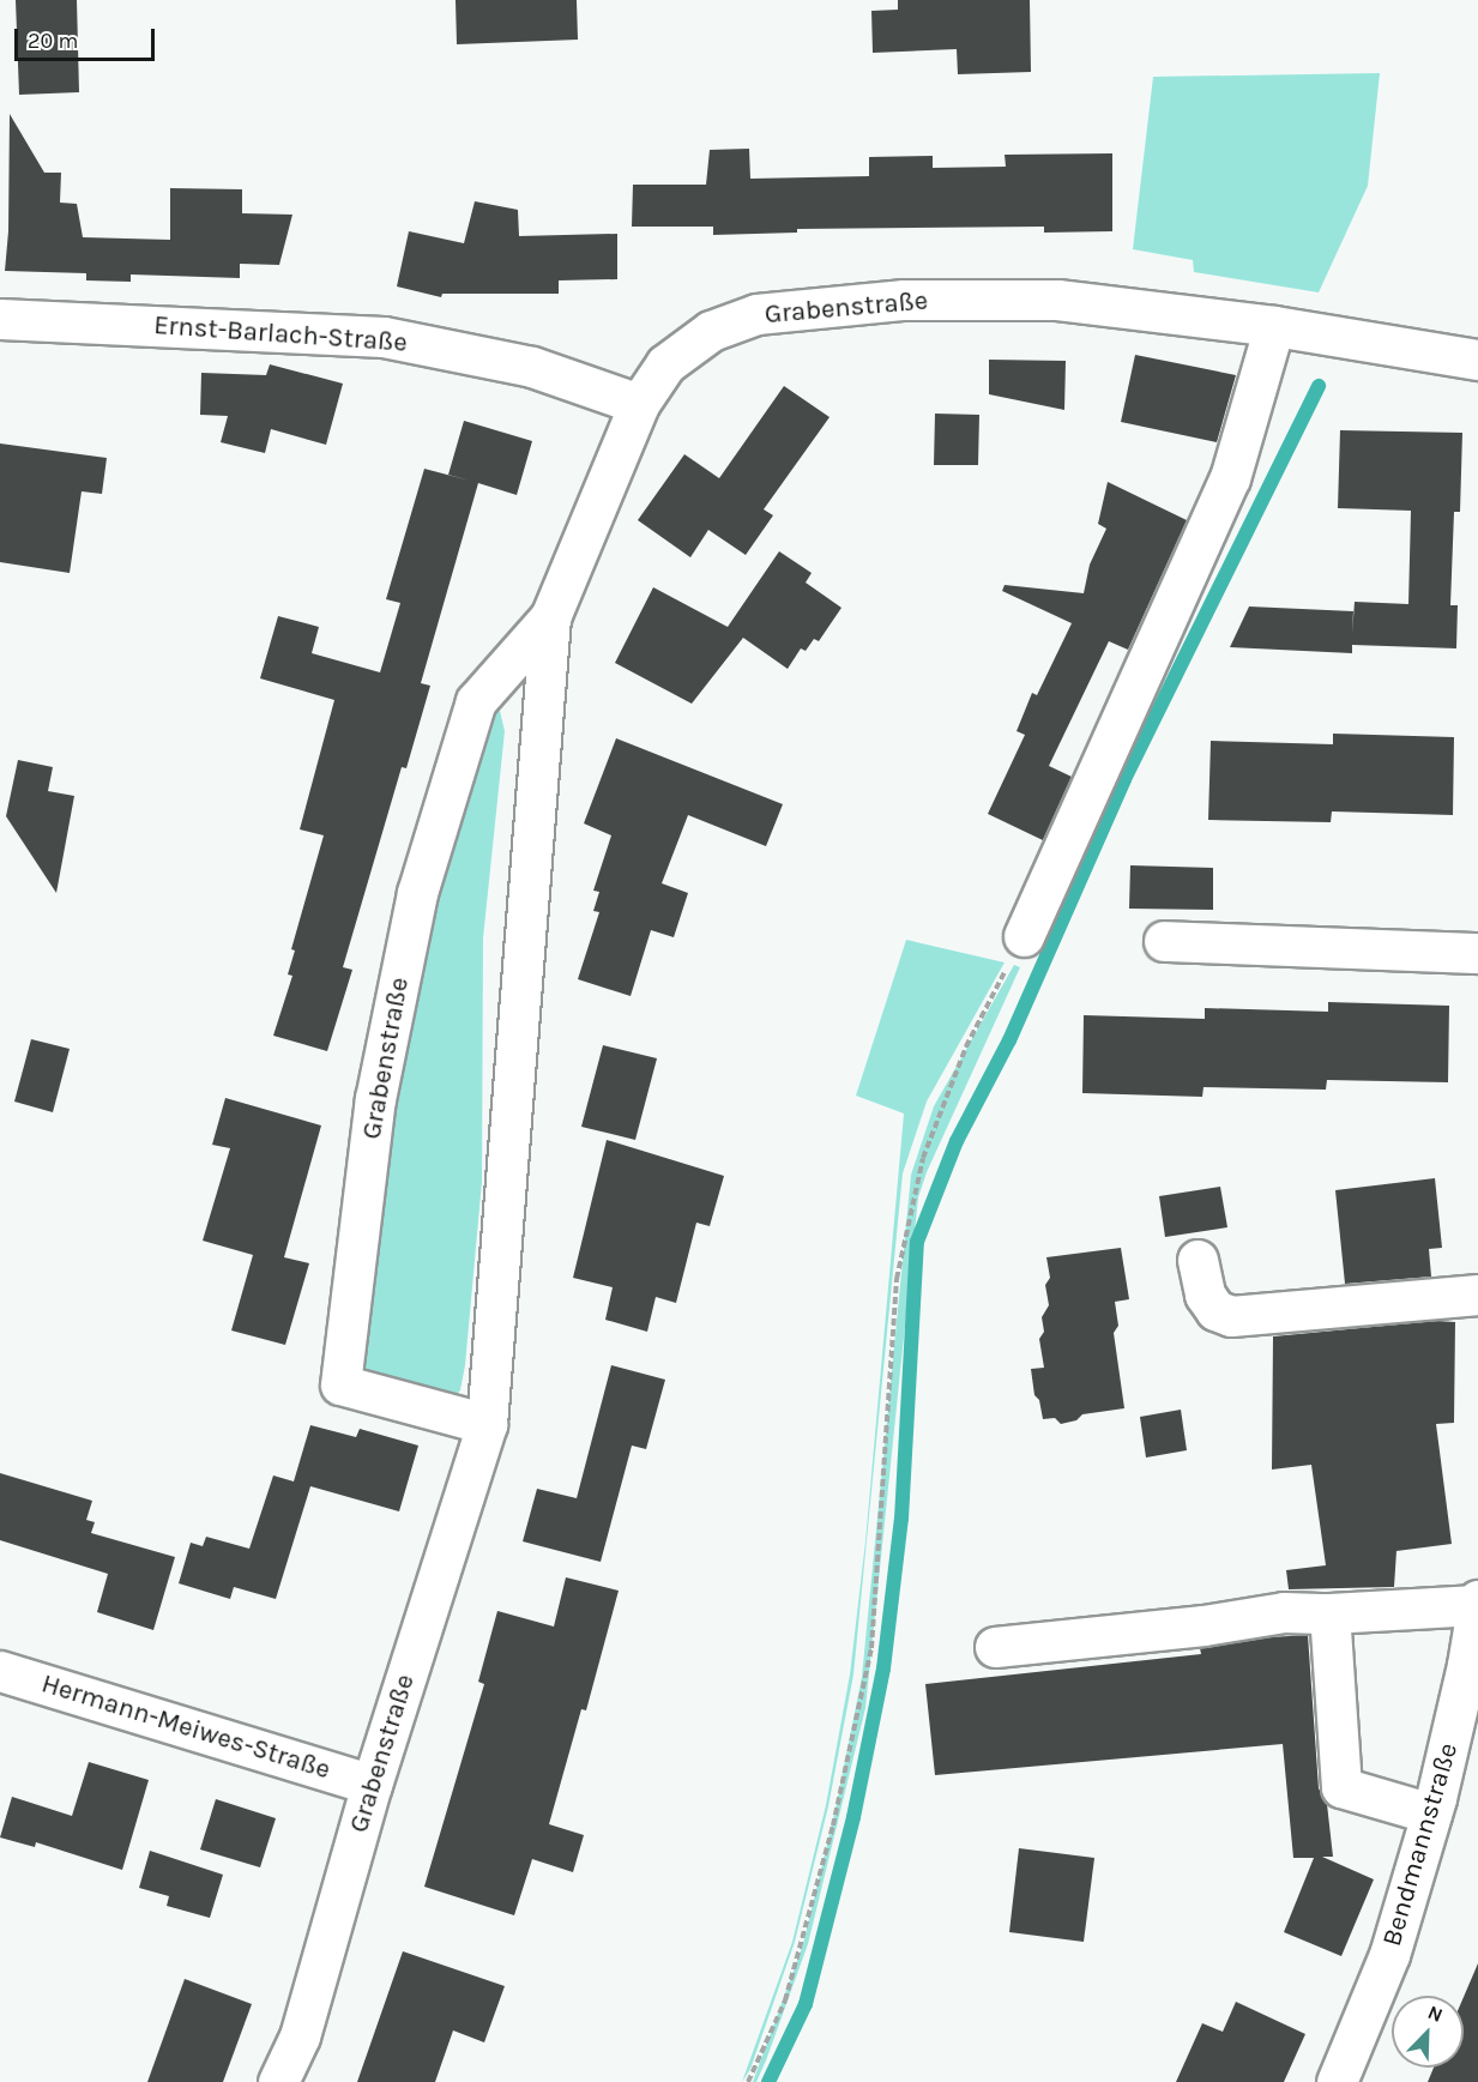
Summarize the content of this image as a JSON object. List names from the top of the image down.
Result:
{
  "streets": {
    "street": [
      "Grabenstraße",
      "Ernst-Barlach-Straße",
      "Hermann-Meiwes-Straße",
      "Bendmannstraße"
    ]
  },
  "crossings": [
    ["Grabenstraße", "Ernst-Barlach-Straße"],
    ["Grabenstraße", "Hermann-Meiwes-Straße"]
  ],
  "scale_bar": "20 m",
  "north": "top right"
}
